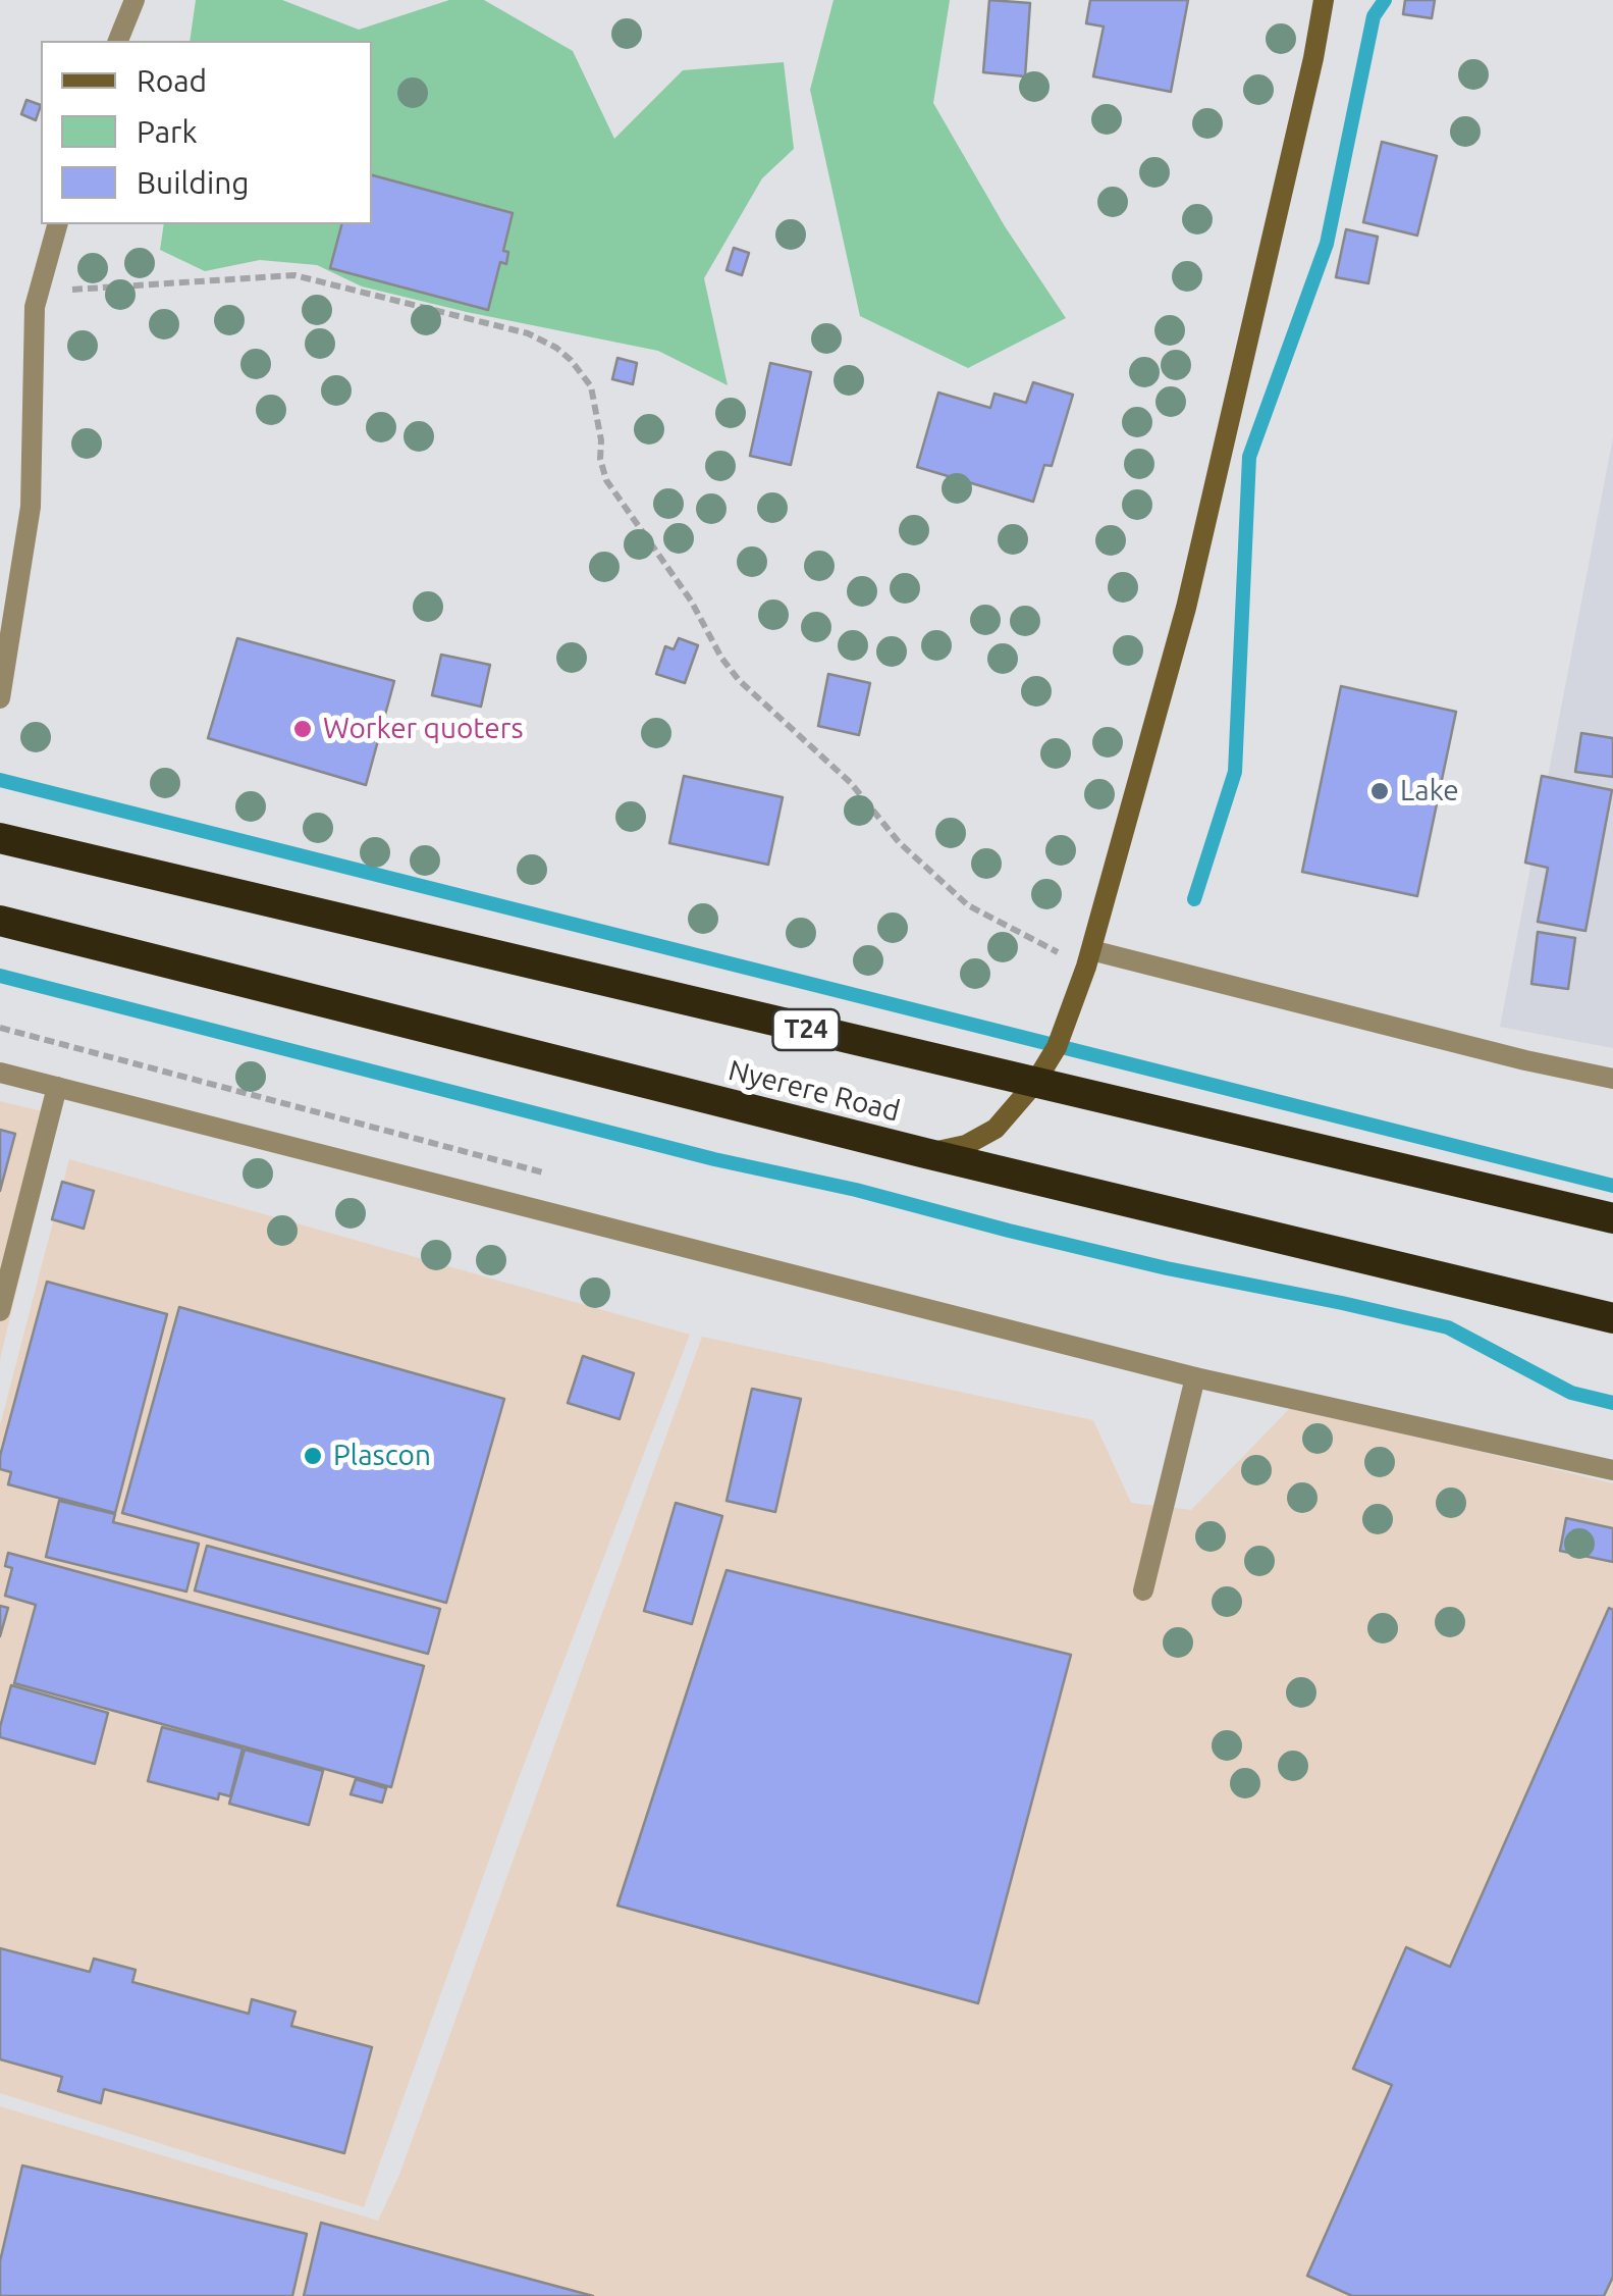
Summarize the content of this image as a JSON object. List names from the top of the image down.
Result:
{
  "streets": {
    "highway": ["T24", "Nyerere Road"]
  },
  "places": ["Worker quoters", "Lake", "Plascon"],
  "legend": ["Road", "Park", "Building"]
}
